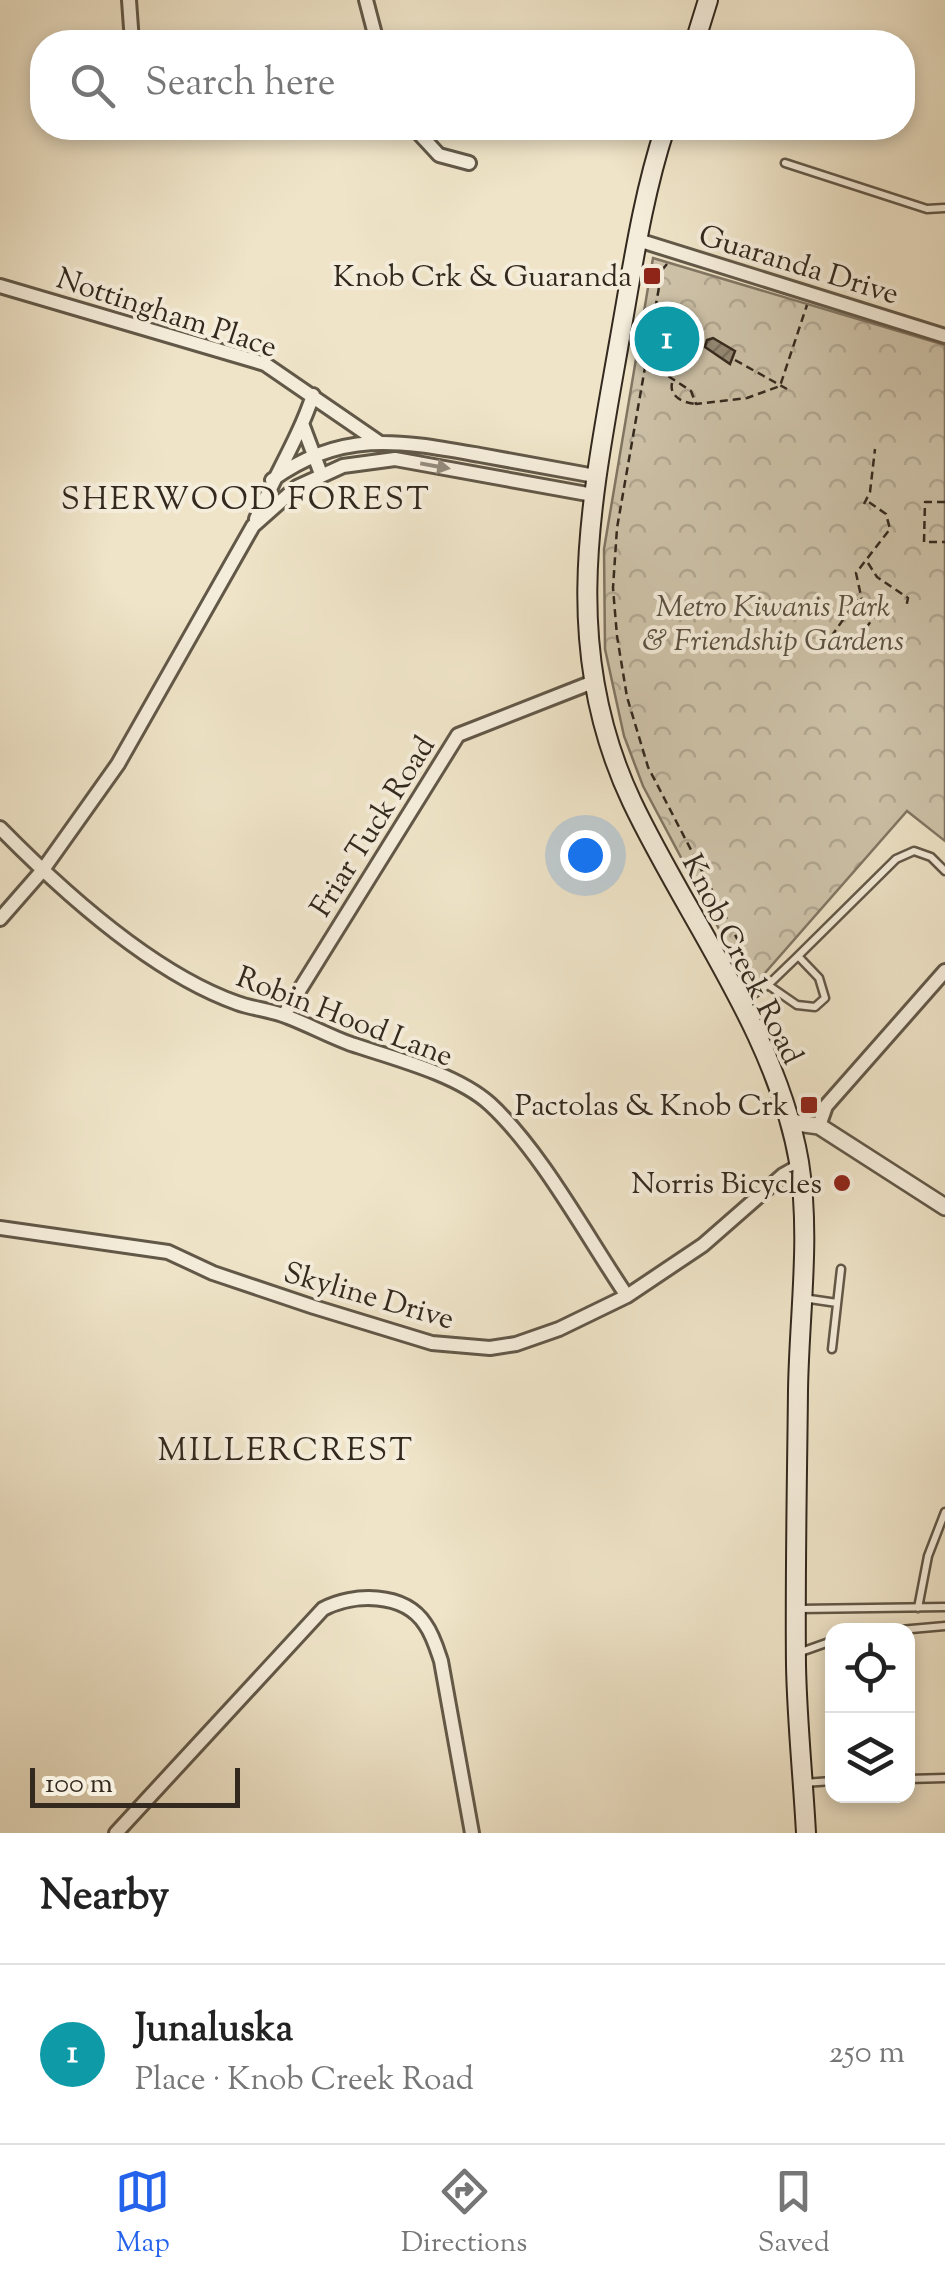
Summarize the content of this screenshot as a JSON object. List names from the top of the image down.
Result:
{
  "streets": {
    "main road": ["Knob Creek Road"],
    "street": [
      "Guaranda Drive",
      "Nottingham Place",
      "Friar Tuck Road",
      "Robin Hood Lane",
      "Skyline Drive"
    ]
  },
  "crossings": [
    ["Guaranda Drive", "Knob Creek Road"],
    ["Friar Tuck Road", "Knob Creek Road"],
    ["Friar Tuck Road", "Robin Hood Lane"],
    ["Knob Creek Road", "Skyline Drive"],
    ["Robin Hood Lane", "Skyline Drive"]
  ],
  "districts": ["SHERWOOD FOREST", "MILLERCREST"],
  "parks": ["Metro Kiwanis Park & Friendship Gardens"],
  "places": {
    "transit": ["Knob Crk & Guaranda", "Pactolas & Knob Crk"],
    "other": ["Norris Bicycles"]
  },
  "scale_bar": "100 m",
  "page": {
    "search": "Search here",
    "pins": "1",
    "scale": "100 m",
    "heading": "Nearby",
    "list": [
      {
        "mark": "1",
        "name": "Junaluska",
        "note": "Place · Knob Creek Road",
        "value": "250 m"
      }
    ],
    "nav": ["Map", "Directions", "Saved"]
  }
}
